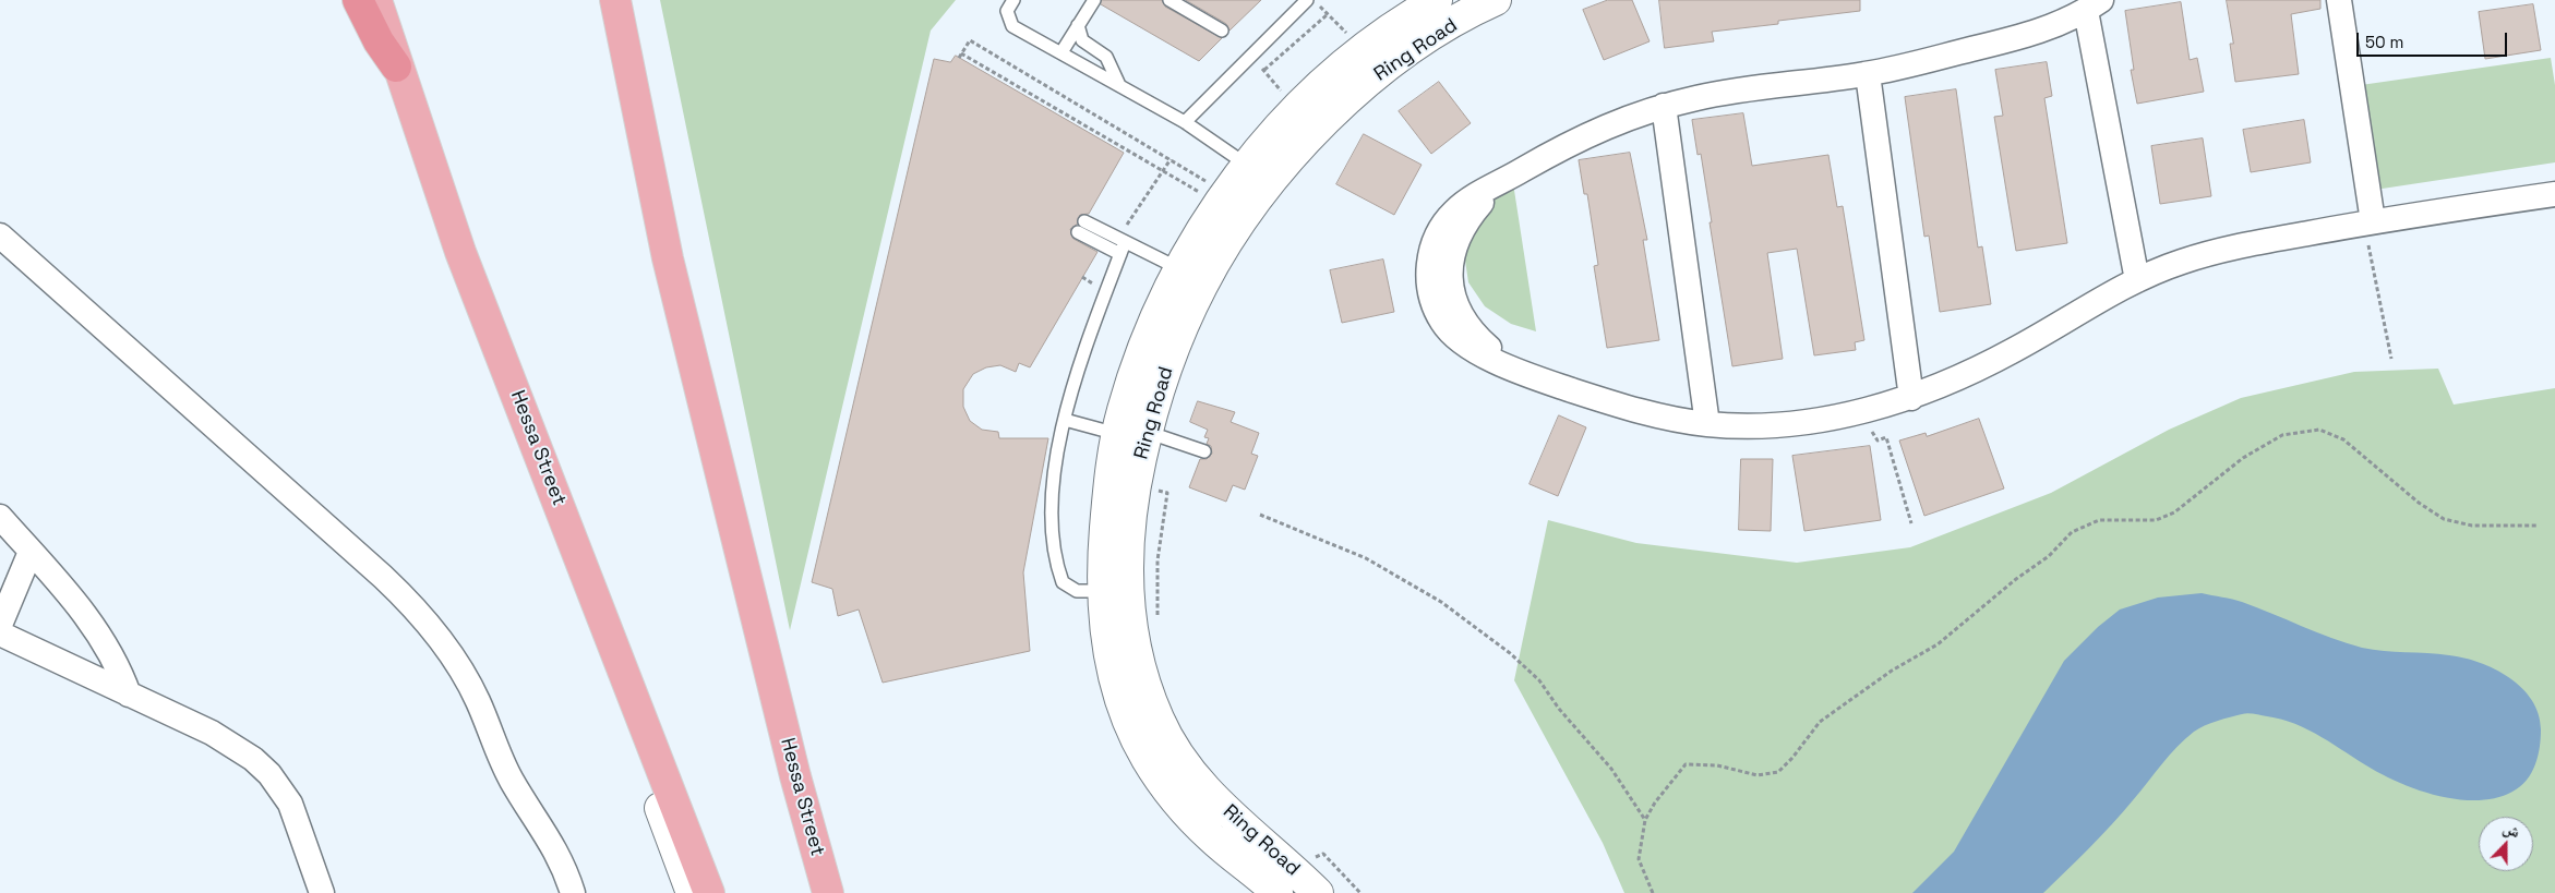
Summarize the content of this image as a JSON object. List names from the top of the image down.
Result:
{
  "streets": {
    "main road": ["Hessa Street"],
    "street": ["Ring Road"]
  },
  "scale_bar": "50 m",
  "north": "top"
}
